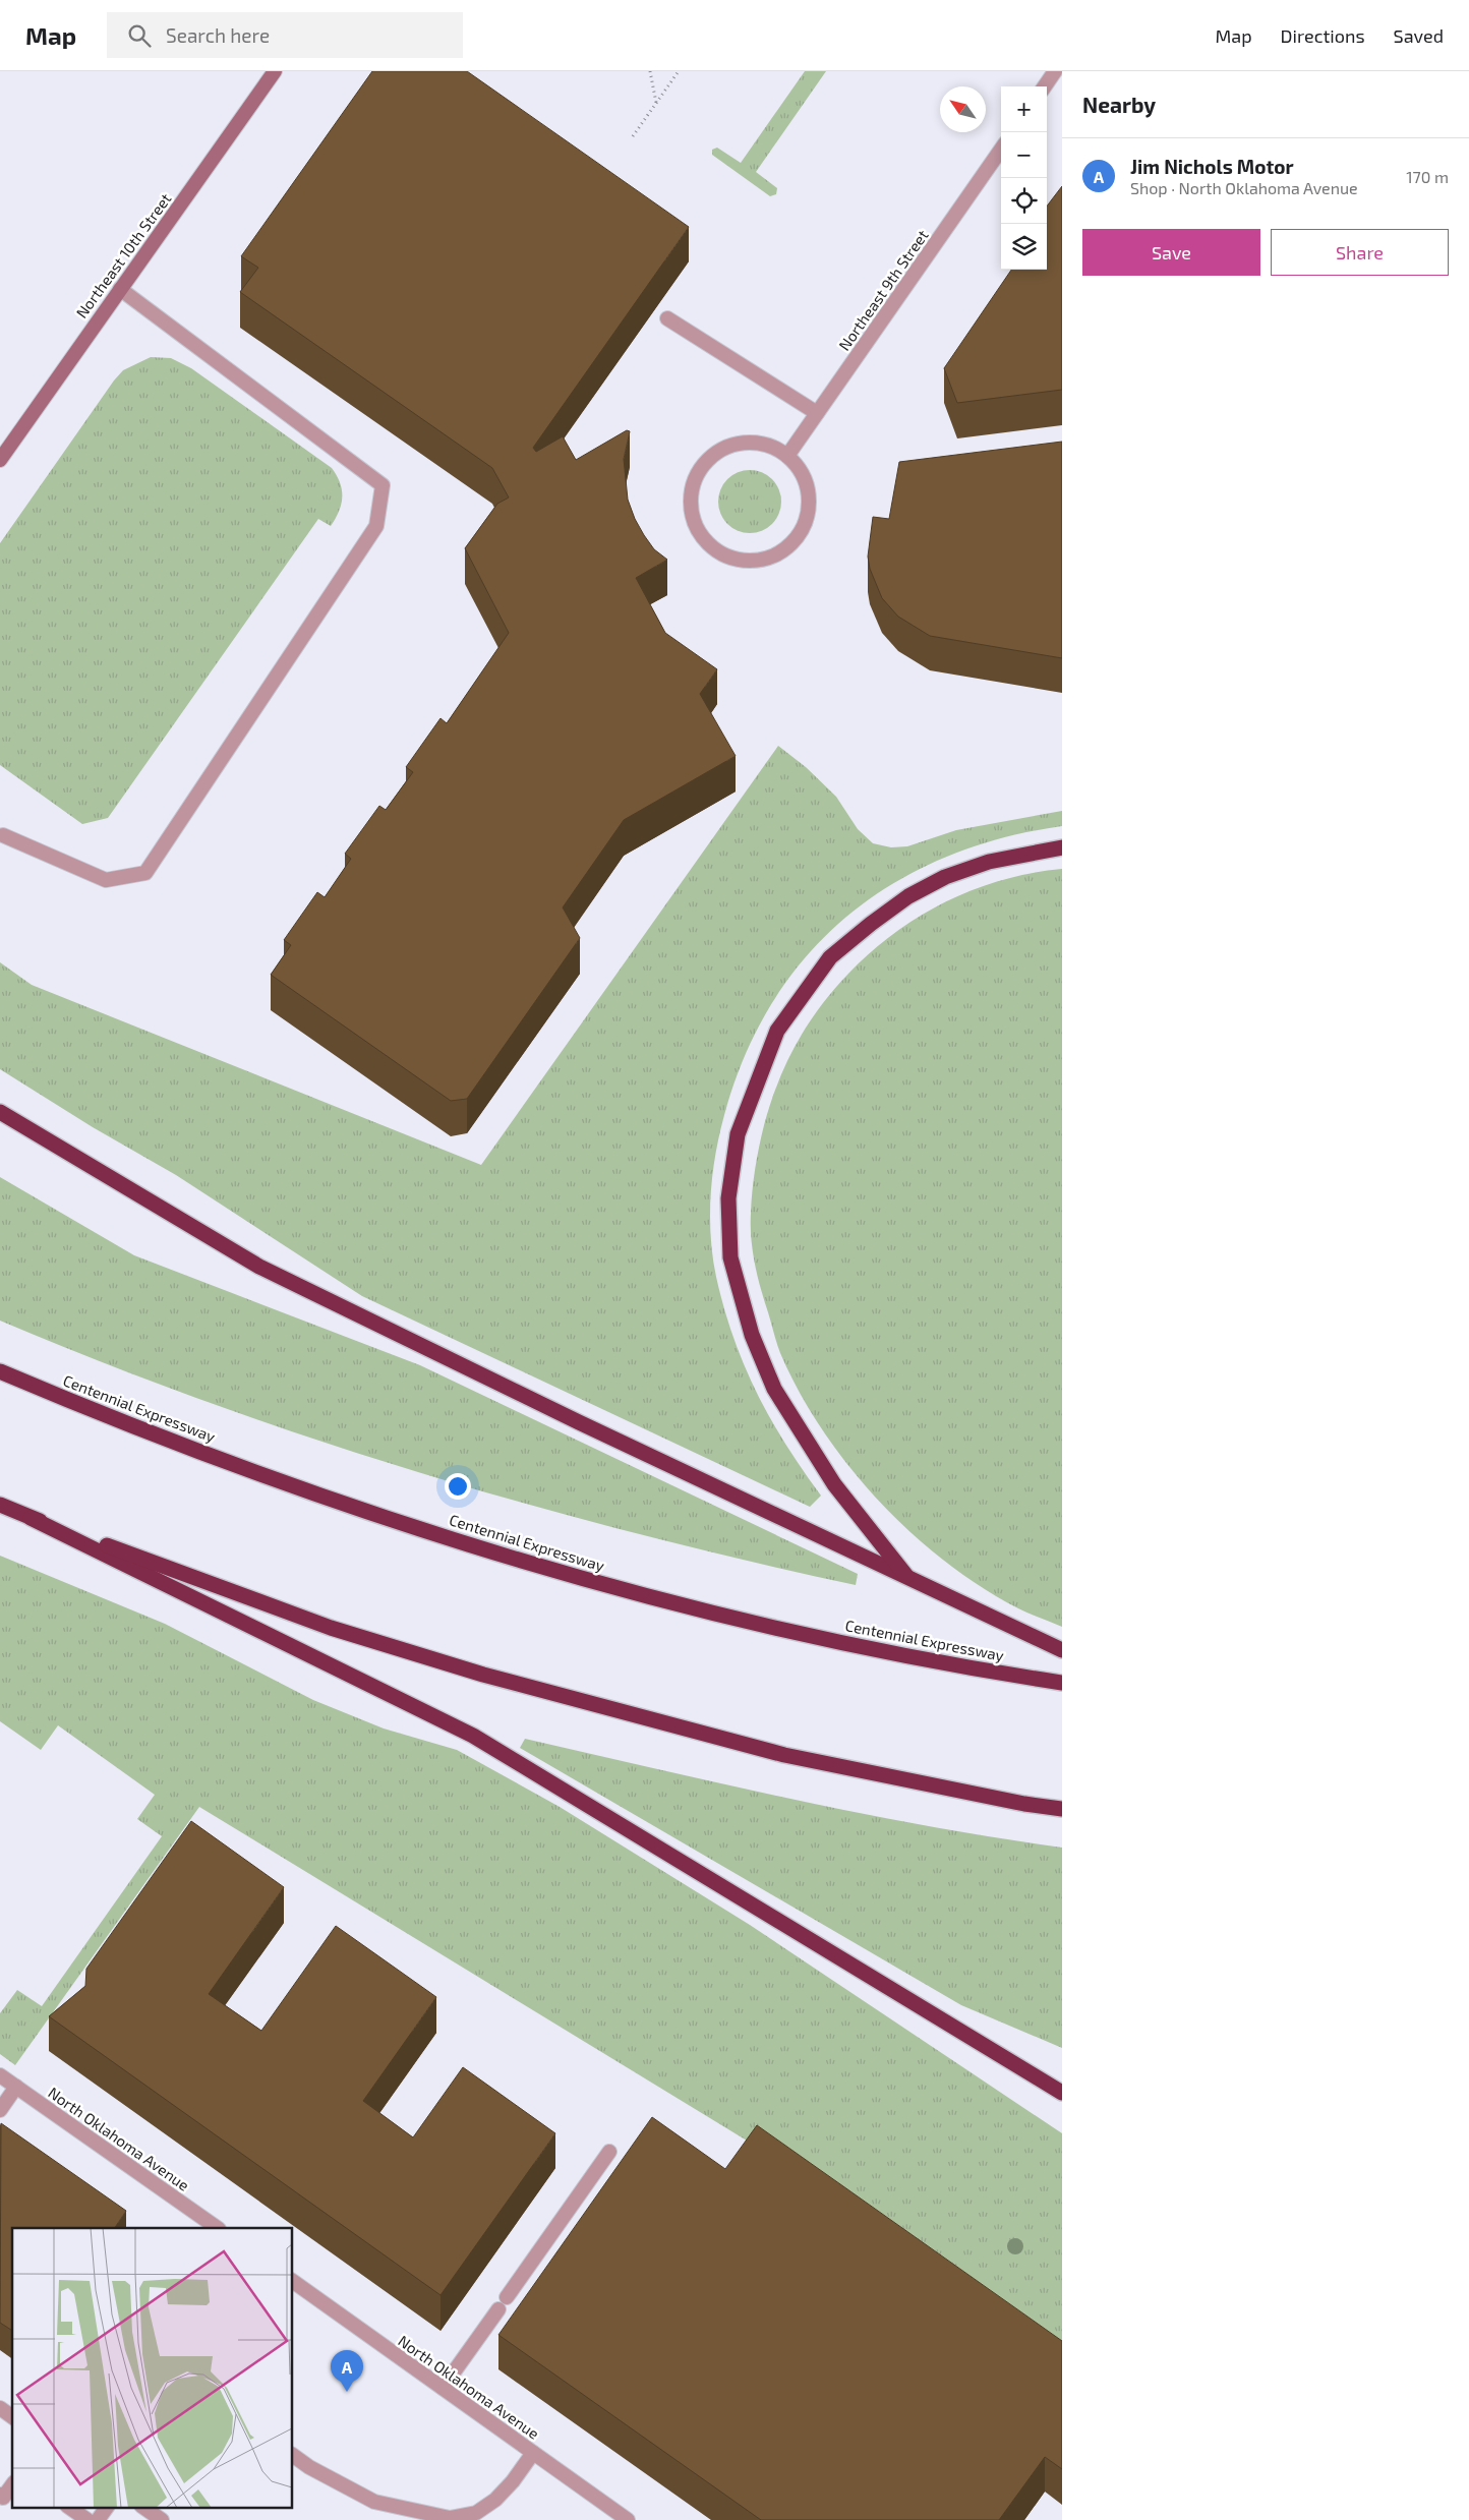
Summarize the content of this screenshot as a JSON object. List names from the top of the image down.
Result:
{
  "streets": {
    "highway": ["Centennial Expressway"],
    "main road": ["Northeast 10th Street"],
    "street": ["Northeast 9th Street", "North Oklahoma Avenue"]
  },
  "north": "top left",
  "page": {
    "header": "Map",
    "search": "Search here",
    "nav": ["Map", "Directions", "Saved"],
    "heading": "Nearby",
    "map_buttons": ["+", "−"],
    "list": [
      {
        "mark": "A",
        "name": "Jim Nichols Motor",
        "note": "Shop · North Oklahoma Avenue",
        "value": "170 m"
      }
    ],
    "buttons": ["Save", "Share"],
    "pins": "A"
  }
}
